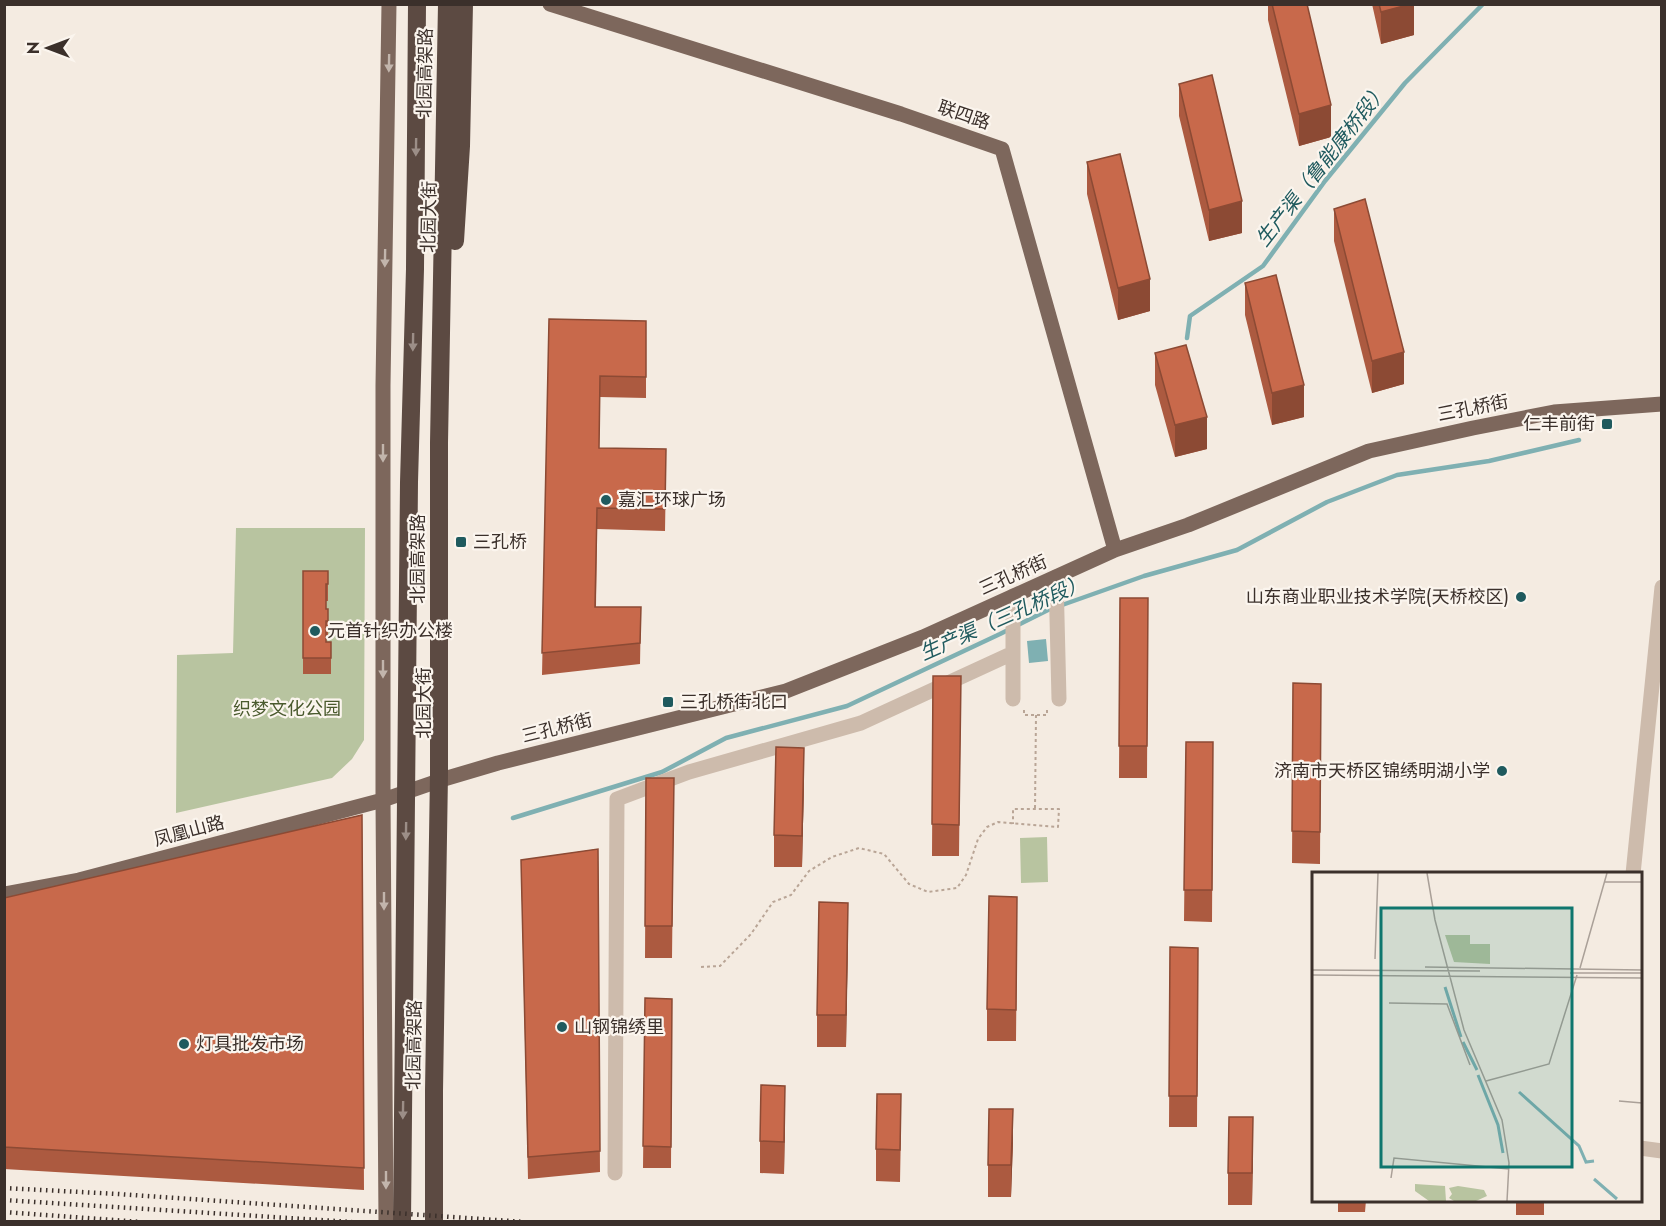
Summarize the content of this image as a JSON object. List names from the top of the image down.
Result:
{
  "streets": {
    "highway": ["北园高架路"],
    "main road": [
      "联四路",
      "北园大街",
      "三孔桥街",
      "凤凰山路"
    ]
  },
  "crossings": [
    ["北园高架路", "北园大街"],
    ["联四路", "三孔桥街"],
    ["北园大街", "三孔桥街"],
    ["三孔桥街", "凤凰山路"]
  ],
  "water": ["生产渠（鲁能康桥段）", "生产渠（三孔桥段）"],
  "parks": ["织梦文化公园"],
  "places": {
    "transit": ["仁丰前街", "三孔桥", "三孔桥街北口"],
    "other": [
      "嘉汇环球广场",
      "山东商业职业技术学院(天桥校区)",
      "元首针织办公楼",
      "济南市天桥区锦绣明湖小学",
      "山钢锦绣里",
      "灯具批发市场"
    ]
  },
  "north": "left"
}
